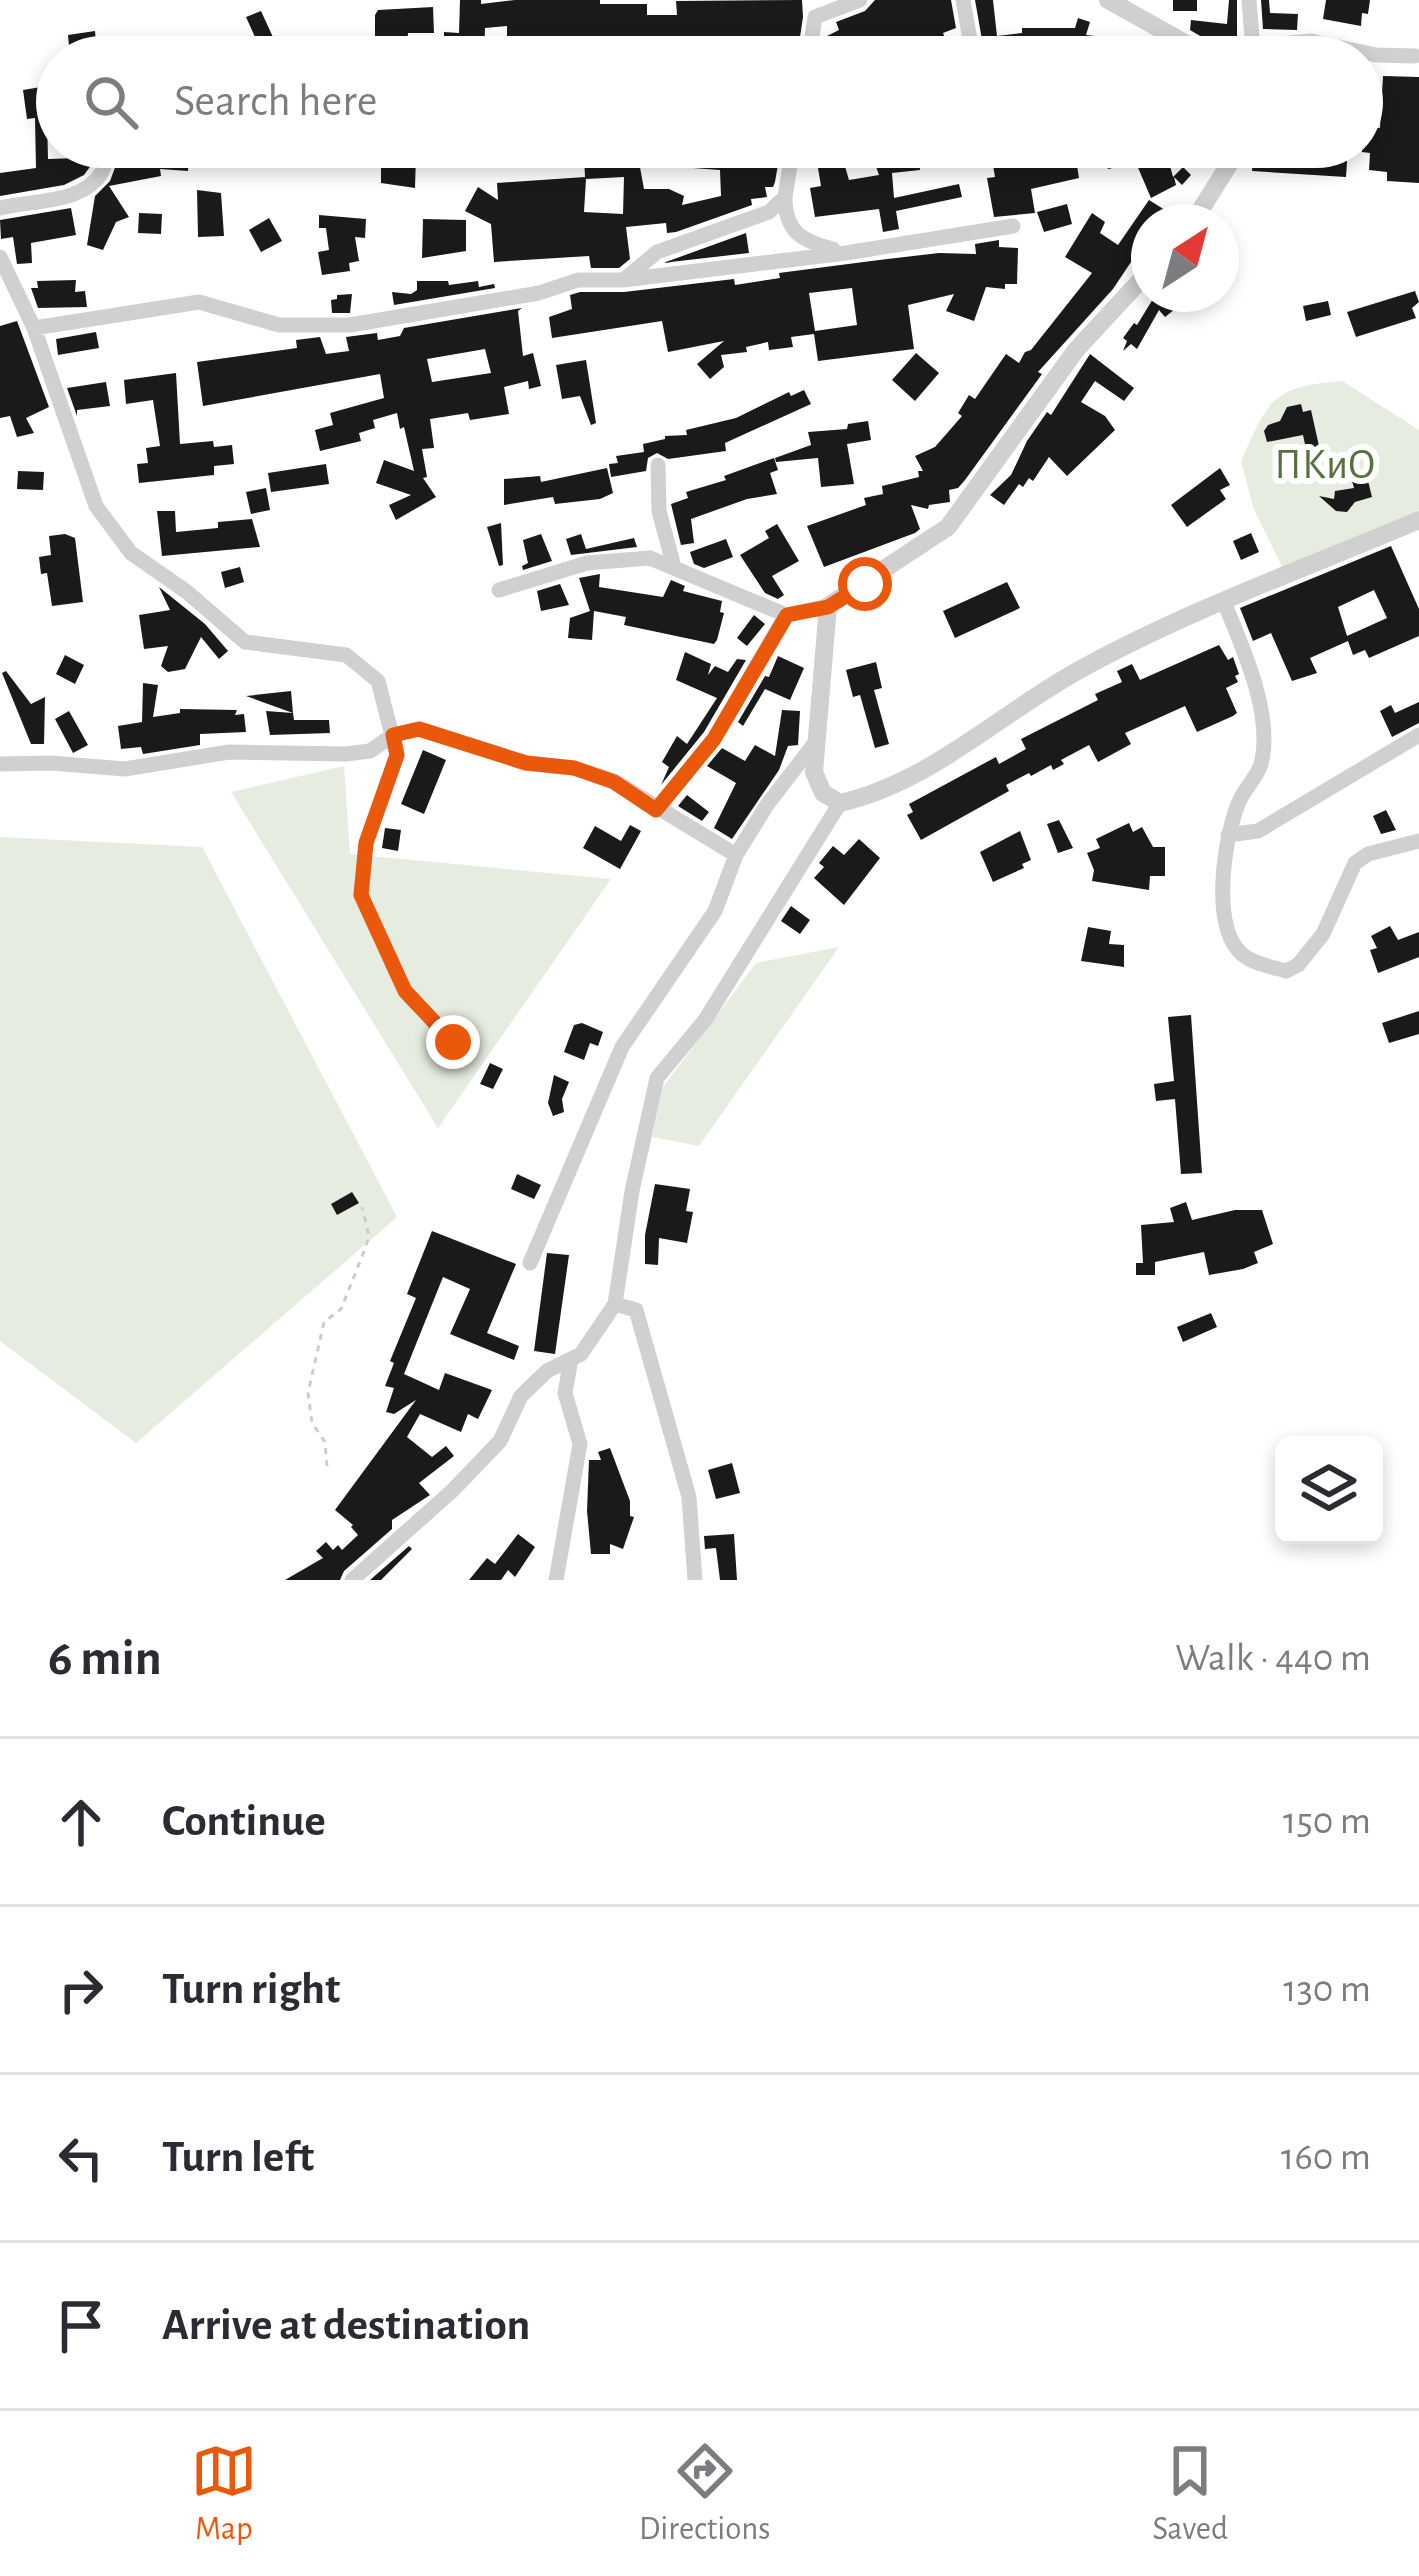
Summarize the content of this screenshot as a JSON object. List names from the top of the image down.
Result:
{
  "parks": ["ПКиО"],
  "north": "top right",
  "page": {
    "search": "Search here",
    "heading": ["6 min", "Walk · 440 m"],
    "list": [
      ["Continue", "150 m"],
      ["Turn right", "130 m"],
      ["Turn left", "160 m"],
      "Arrive at destination"
    ],
    "nav": ["Map", "Directions", "Saved"]
  }
}
